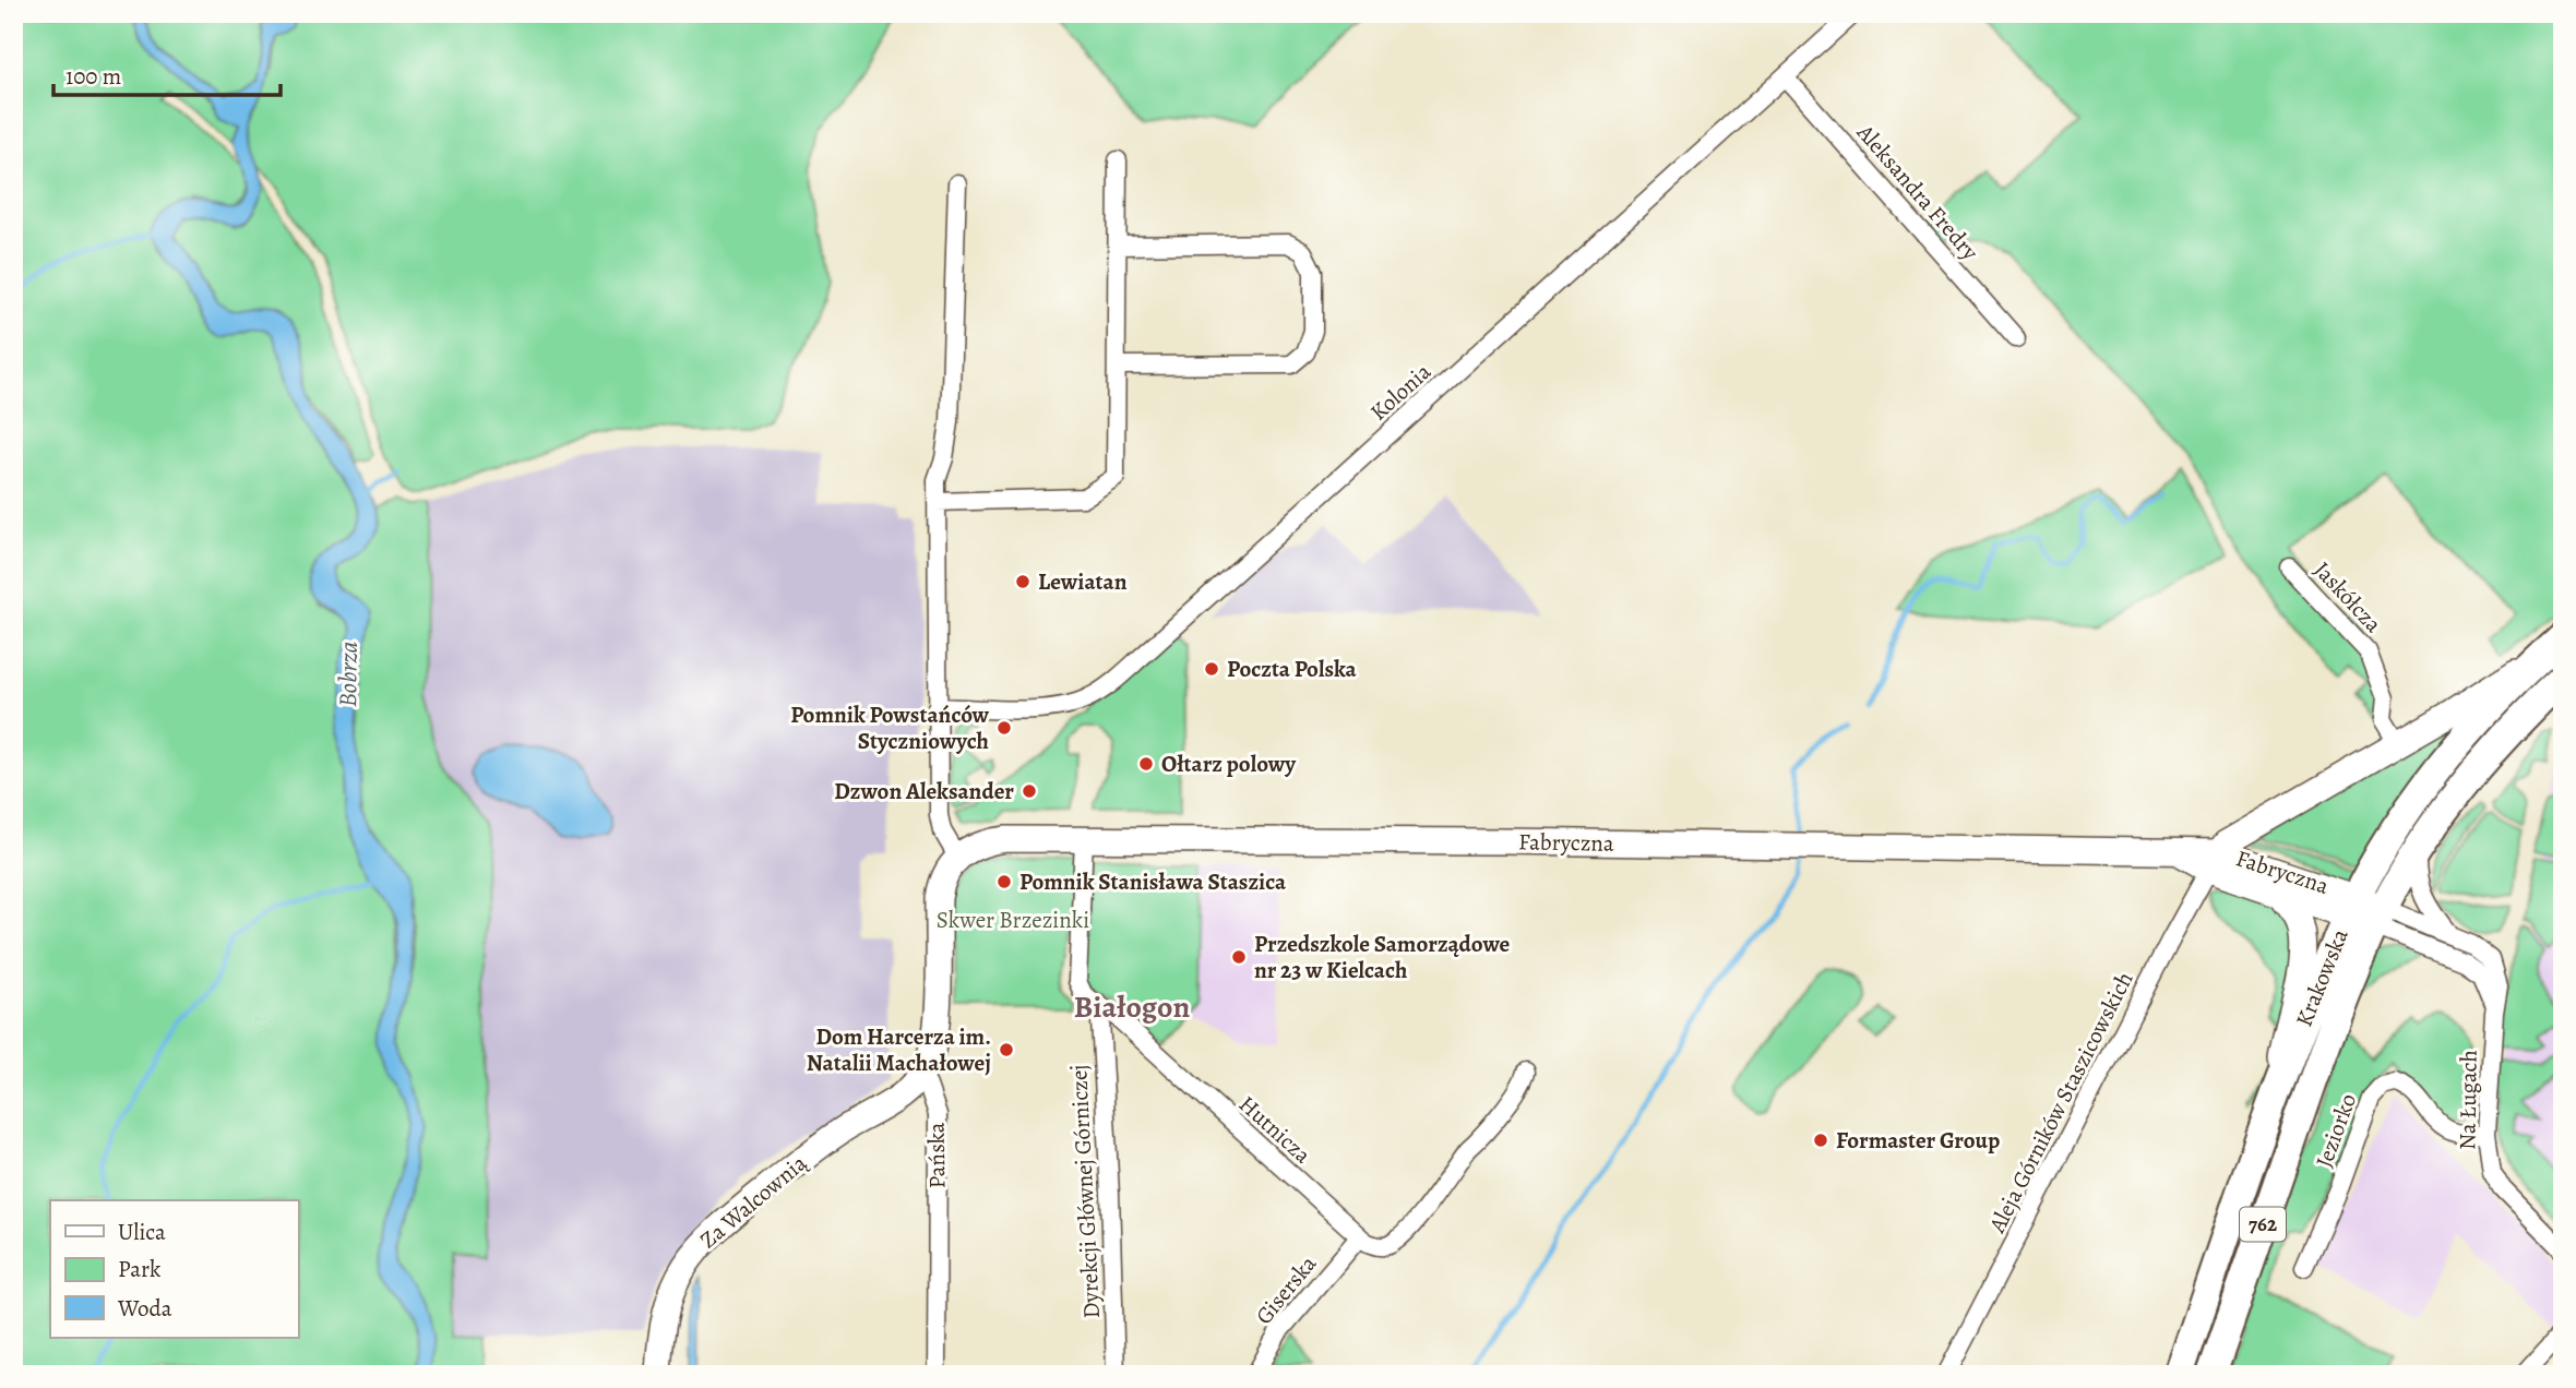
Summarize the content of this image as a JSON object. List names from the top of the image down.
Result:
{
  "streets": {
    "main road": [
      "Fabryczna",
      "Krakowska",
      "Za Walcownią",
      "762"
    ],
    "street": [
      "Aleksandra Fredry",
      "Kolonia",
      "Jaskółcza",
      "Na Ługach",
      "Aleja Górników Staszicowskich",
      "Hutnicza",
      "Jeziorko",
      "Pańska",
      "Dyrekcji Głównej Górniczej",
      "Giserska"
    ]
  },
  "crossings": [
    ["Aleksandra Fredry", "Kolonia"],
    ["Fabryczna", "Krakowska"],
    ["Fabryczna", "Na Ługach"],
    ["Fabryczna", "Aleja Górników Staszicowskich"],
    ["Fabryczna", "Hutnicza"],
    ["Krakowska", "Na Ługach"],
    ["Na Ługach", "Jeziorko"],
    ["Hutnicza", "Dyrekcji Głównej Górniczej"],
    ["Hutnicza", "Giserska"],
    ["Pańska", "Za Walcownią"]
  ],
  "districts": ["Białogon"],
  "water": ["Bobrza"],
  "parks": ["Skwer Brzezinki"],
  "places": [
    "Lewiatan",
    "Poczta Polska",
    "Pomnik Powstańców Styczniowych",
    "Ołtarz polowy",
    "Dzwon Aleksander",
    "Pomnik Stanisława Staszica",
    "Przedszkole Samorządowe nr 23 w Kielcach",
    "Dom Harcerza im. Natalii Machałowej",
    "Formaster Group"
  ],
  "legend": ["Ulica", "Park", "Woda"],
  "scale_bar": "100 m"
}
